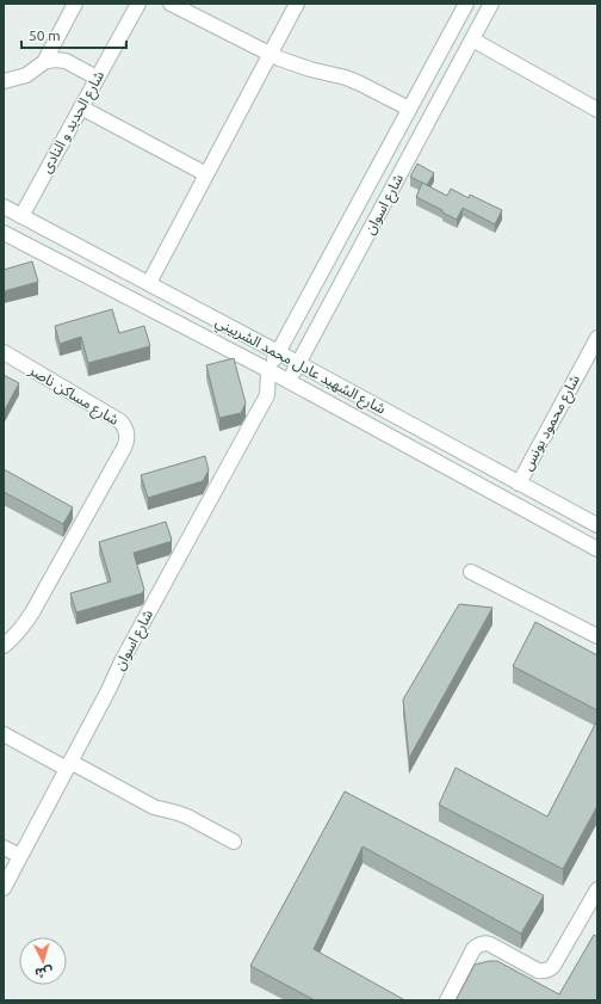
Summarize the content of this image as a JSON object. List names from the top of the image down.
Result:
{
  "streets": {
    "street": [
      "شارع الحديد و النادى",
      "شارع اسوان",
      "شارع الشهيد عادل محمد الشربيني",
      "شارع مساكن ناصر",
      "شارع محمود يونس"
    ]
  },
  "crossings": [
    ["شارع الحديد و النادى", "شارع الشهيد عادل محمد الشربيني"],
    ["شارع اسوان", "شارع الشهيد عادل محمد الشربيني"],
    ["شارع الشهيد عادل محمد الشربيني", "شارع محمود يونس"]
  ],
  "scale_bar": "50 m",
  "north": "bottom"
}
